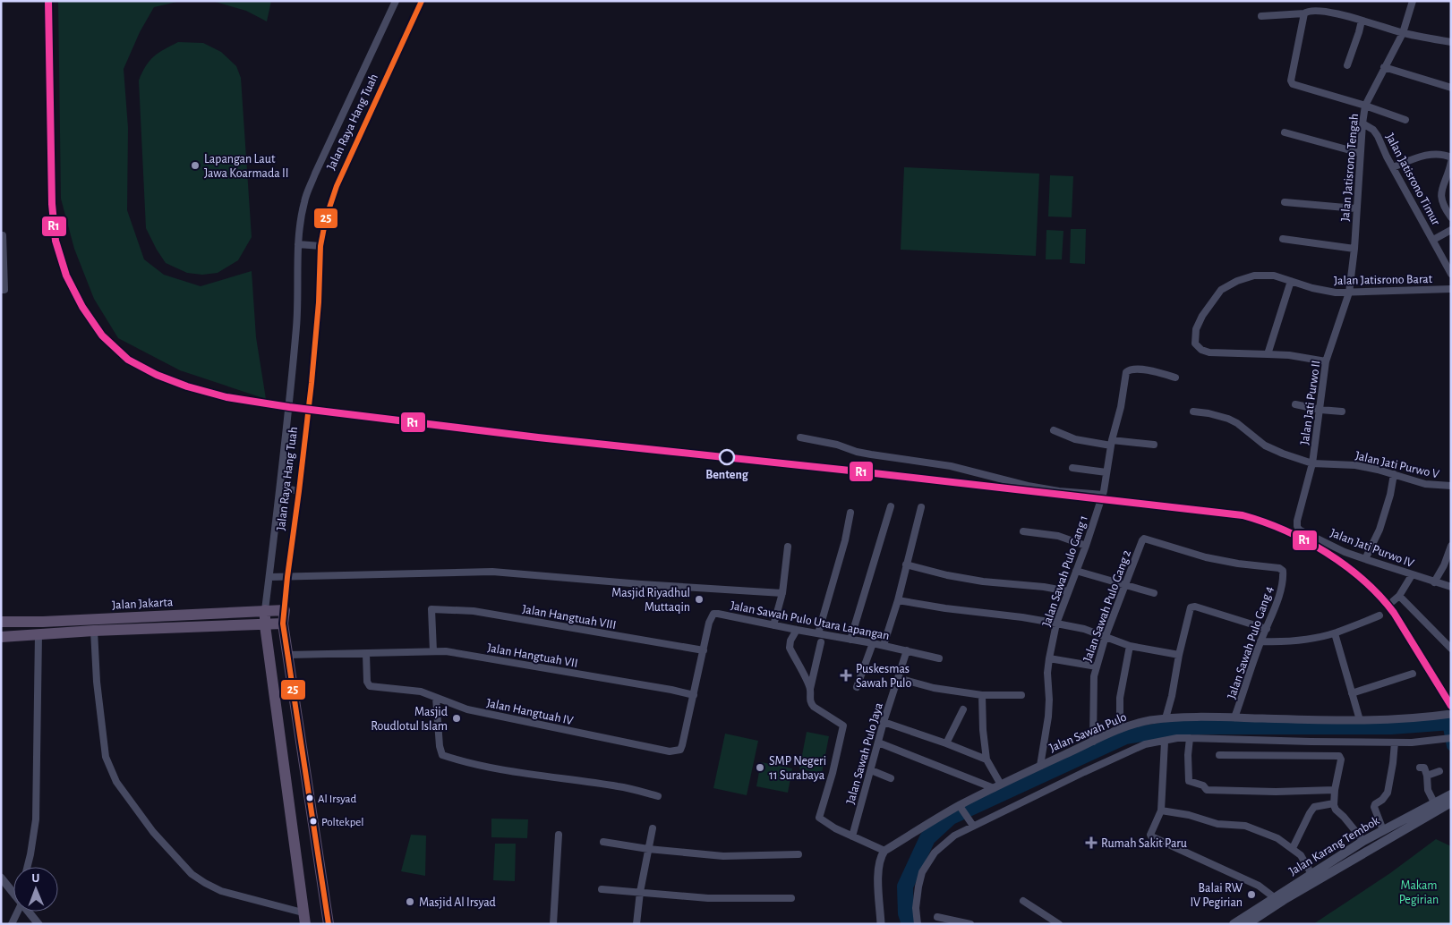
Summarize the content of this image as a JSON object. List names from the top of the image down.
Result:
{
  "streets": {
    "highway": ["Jalan Raya Hang Tuah", "Jalan Jakarta"],
    "main road": ["Jalan Karang Tembok"],
    "street": [
      "Jalan Jatisrono Tengah",
      "Jalan Jatisrono Timur",
      "Jalan Jatisrono Barat",
      "Jalan Jati Purwo II",
      "Jalan Jati Purwo V",
      "Jalan Jati Purwo IV",
      "Jalan Sawah Pulo Gang 1",
      "Jalan Sawah Pulo Gang 2",
      "Jalan Hangtuah VIII",
      "Jalan Sawah Pulo Utara Lapangan",
      "Jalan Sawah Pulo Gang 4",
      "Jalan Hangtuah VII",
      "Jalan Hangtuah IV",
      "Jalan Sawah Pulo",
      "Jalan Sawah Pulo Jaya"
    ]
  },
  "crossings": [
    ["Jalan Raya Hang Tuah", "Jalan Jakarta"],
    ["Jalan Raya Hang Tuah", "Jalan Hangtuah VII"],
    ["Jalan Jatisrono Tengah", "Jalan Jatisrono Timur"],
    ["Jalan Jatisrono Tengah", "Jalan Jatisrono Barat"],
    ["Jalan Jatisrono Tengah", "Jalan Jati Purwo II"],
    ["Jalan Jatisrono Barat", "Jalan Jati Purwo II"],
    ["Jalan Jati Purwo II", "Jalan Jati Purwo V"],
    ["Jalan Jati Purwo II", "Jalan Jati Purwo IV"],
    ["Jalan Sawah Pulo Gang 1", "Jalan Sawah Pulo"],
    ["Jalan Sawah Pulo Gang 2", "Jalan Sawah Pulo Gang 4"],
    ["Jalan Sawah Pulo Gang 2", "Jalan Sawah Pulo"],
    ["Jalan Hangtuah VIII", "Jalan Sawah Pulo Utara Lapangan"],
    ["Jalan Hangtuah VIII", "Jalan Hangtuah VII"],
    ["Jalan Sawah Pulo Utara Lapangan", "Jalan Hangtuah VII"],
    ["Jalan Sawah Pulo Utara Lapangan", "Jalan Hangtuah IV"],
    ["Jalan Sawah Pulo Utara Lapangan", "Jalan Sawah Pulo Jaya"],
    ["Jalan Sawah Pulo Gang 4", "Jalan Sawah Pulo"],
    ["Jalan Hangtuah VII", "Jalan Hangtuah IV"]
  ],
  "parks": ["Makam Pegirian"],
  "places": {
    "other": [
      "Lapangan Laut Jawa Koarmada II",
      "Benteng",
      "Masjid Riyadhul Muttaqin",
      "Masjid Roudlotul Islam",
      "SMP Negeri 11 Surabaya",
      "Al Irsyad",
      "Poltekpel",
      "Balai RW IV Pegirian",
      "Masjid Al Irsyad"
    ],
    "health": ["Puskesmas Sawah Pulo", "Rumah Sakit Paru"]
  },
  "lines": ["transit line R1", "transit line 25"],
  "north": "top"
}
